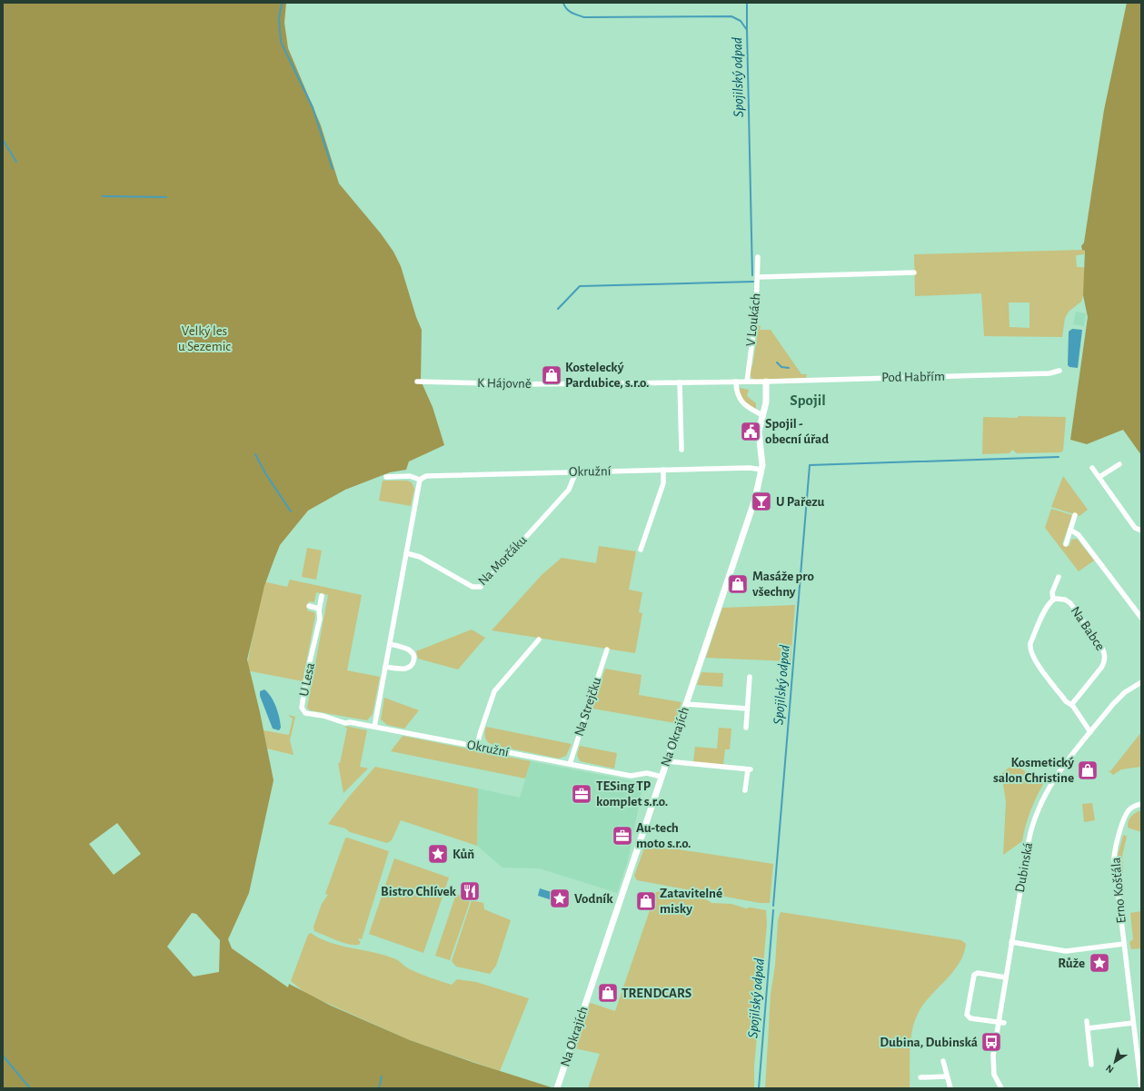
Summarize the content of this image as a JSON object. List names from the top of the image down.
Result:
{
  "streets": {
    "street": [
      "V Loukách",
      "Pod Habřím",
      "K Hájovně",
      "Okružní",
      "Na Morčáku",
      "Na Babce",
      "U Lesa",
      "Na Strejčku",
      "Na Okrajích",
      "Dubinská",
      "Erno Košťála"
    ]
  },
  "crossings": [
    ["V Loukách", "K Hájovně"],
    ["Pod Habřím", "K Hájovně"],
    ["Pod Habřím", "Na Okrajích"],
    ["K Hájovně", "Na Okrajích"],
    ["Okružní", "Na Morčáku"],
    ["Okružní", "U Lesa"],
    ["Okružní", "Na Strejčku"],
    ["Okružní", "Na Okrajích"],
    ["Na Babce", "Dubinská"]
  ],
  "districts": ["Spojil"],
  "water": ["Spojilský odpad"],
  "parks": ["Velký les u Sezemic"],
  "places": {
    "shop": [
      "Kostelecký Pardubice, s.r.o.",
      "Masáže pro všechny",
      "Kosmetický salon Christine",
      "Zatavitelné misky",
      "TRENDCARS"
    ],
    "public building": ["Spojil - obecní úřad"],
    "bar": ["U Pařezu"],
    "office": ["TESing TP komplet s.r.o.", "Au-tech moto s.r.o."],
    "place": ["Kůň", "Vodník", "Růže"],
    "restaurant": ["Bistro Chlívek"],
    "bus stop": ["Dubina, Dubinská"]
  },
  "north": "bottom left"
}
